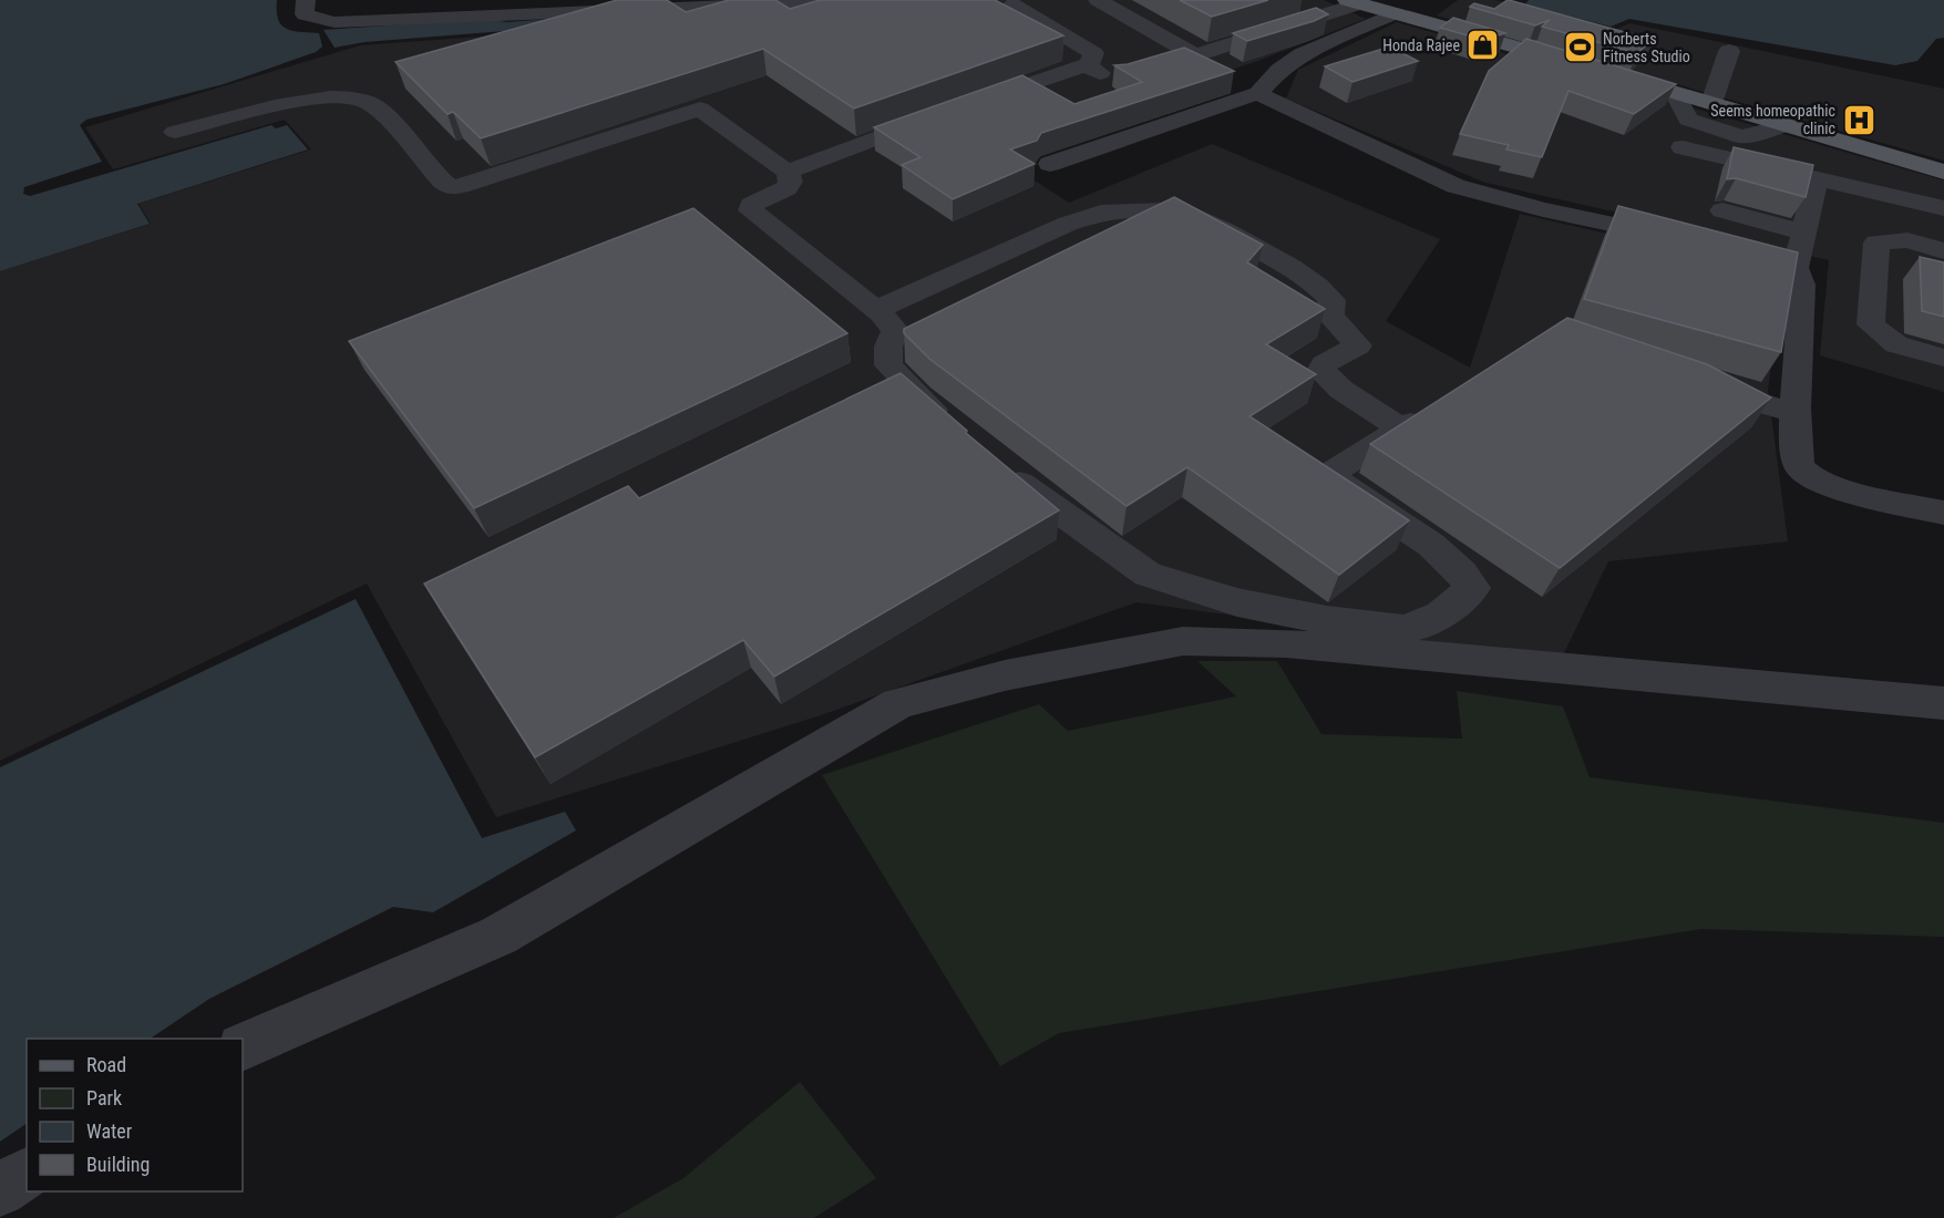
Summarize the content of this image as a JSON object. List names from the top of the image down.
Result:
{
  "places": {
    "shop": ["Honda Rajee"],
    "sports": ["Norberts Fitness Studio"],
    "hospital": ["Seems homeopathic clinic"]
  },
  "legend": [
    "Road",
    "Park",
    "Water",
    "Building"
  ]
}
